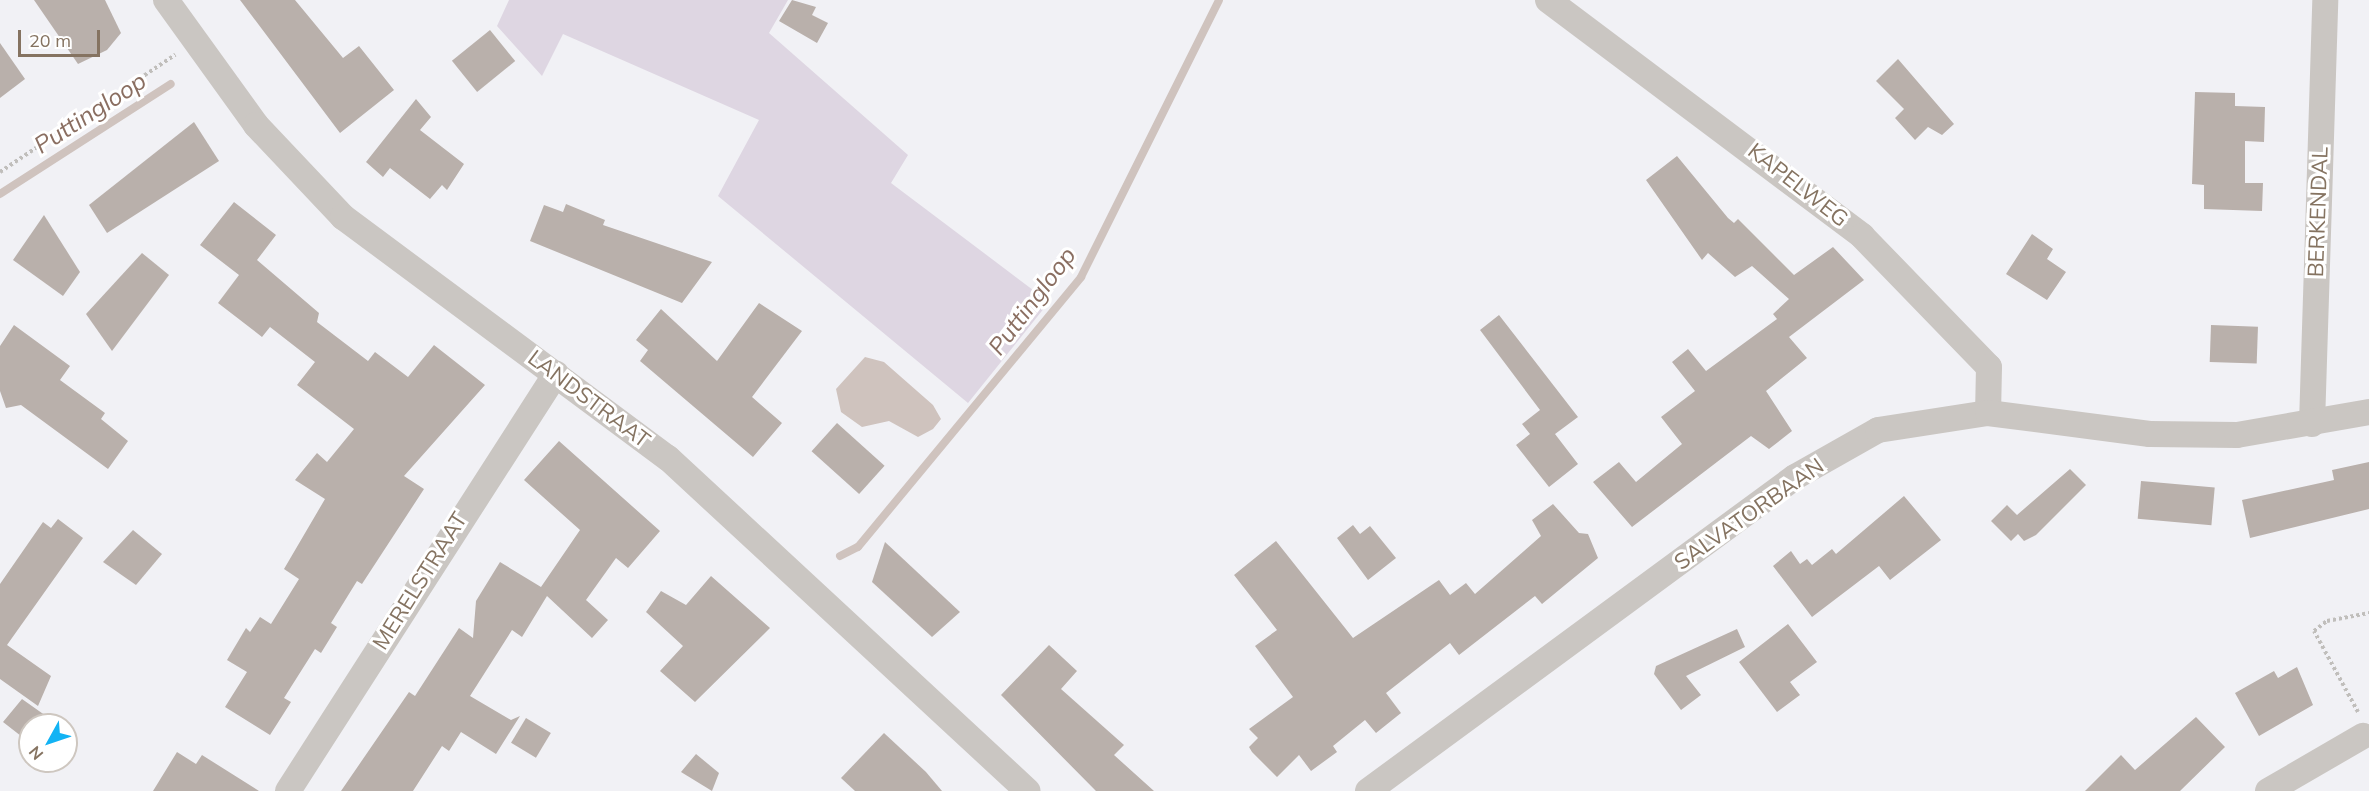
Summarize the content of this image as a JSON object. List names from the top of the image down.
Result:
{
  "streets": {
    "street": [
      "KAPELWEG",
      "BERKENDAL",
      "LANDSTRAAT",
      "SALVATORBAAN",
      "MERELSTRAAT"
    ]
  },
  "crossings": [
    ["KAPELWEG", "SALVATORBAAN"],
    ["BERKENDAL", "SALVATORBAAN"],
    ["LANDSTRAAT", "MERELSTRAAT"]
  ],
  "water": ["Puttingloop"],
  "scale_bar": "20 m",
  "north": "bottom left"
}
